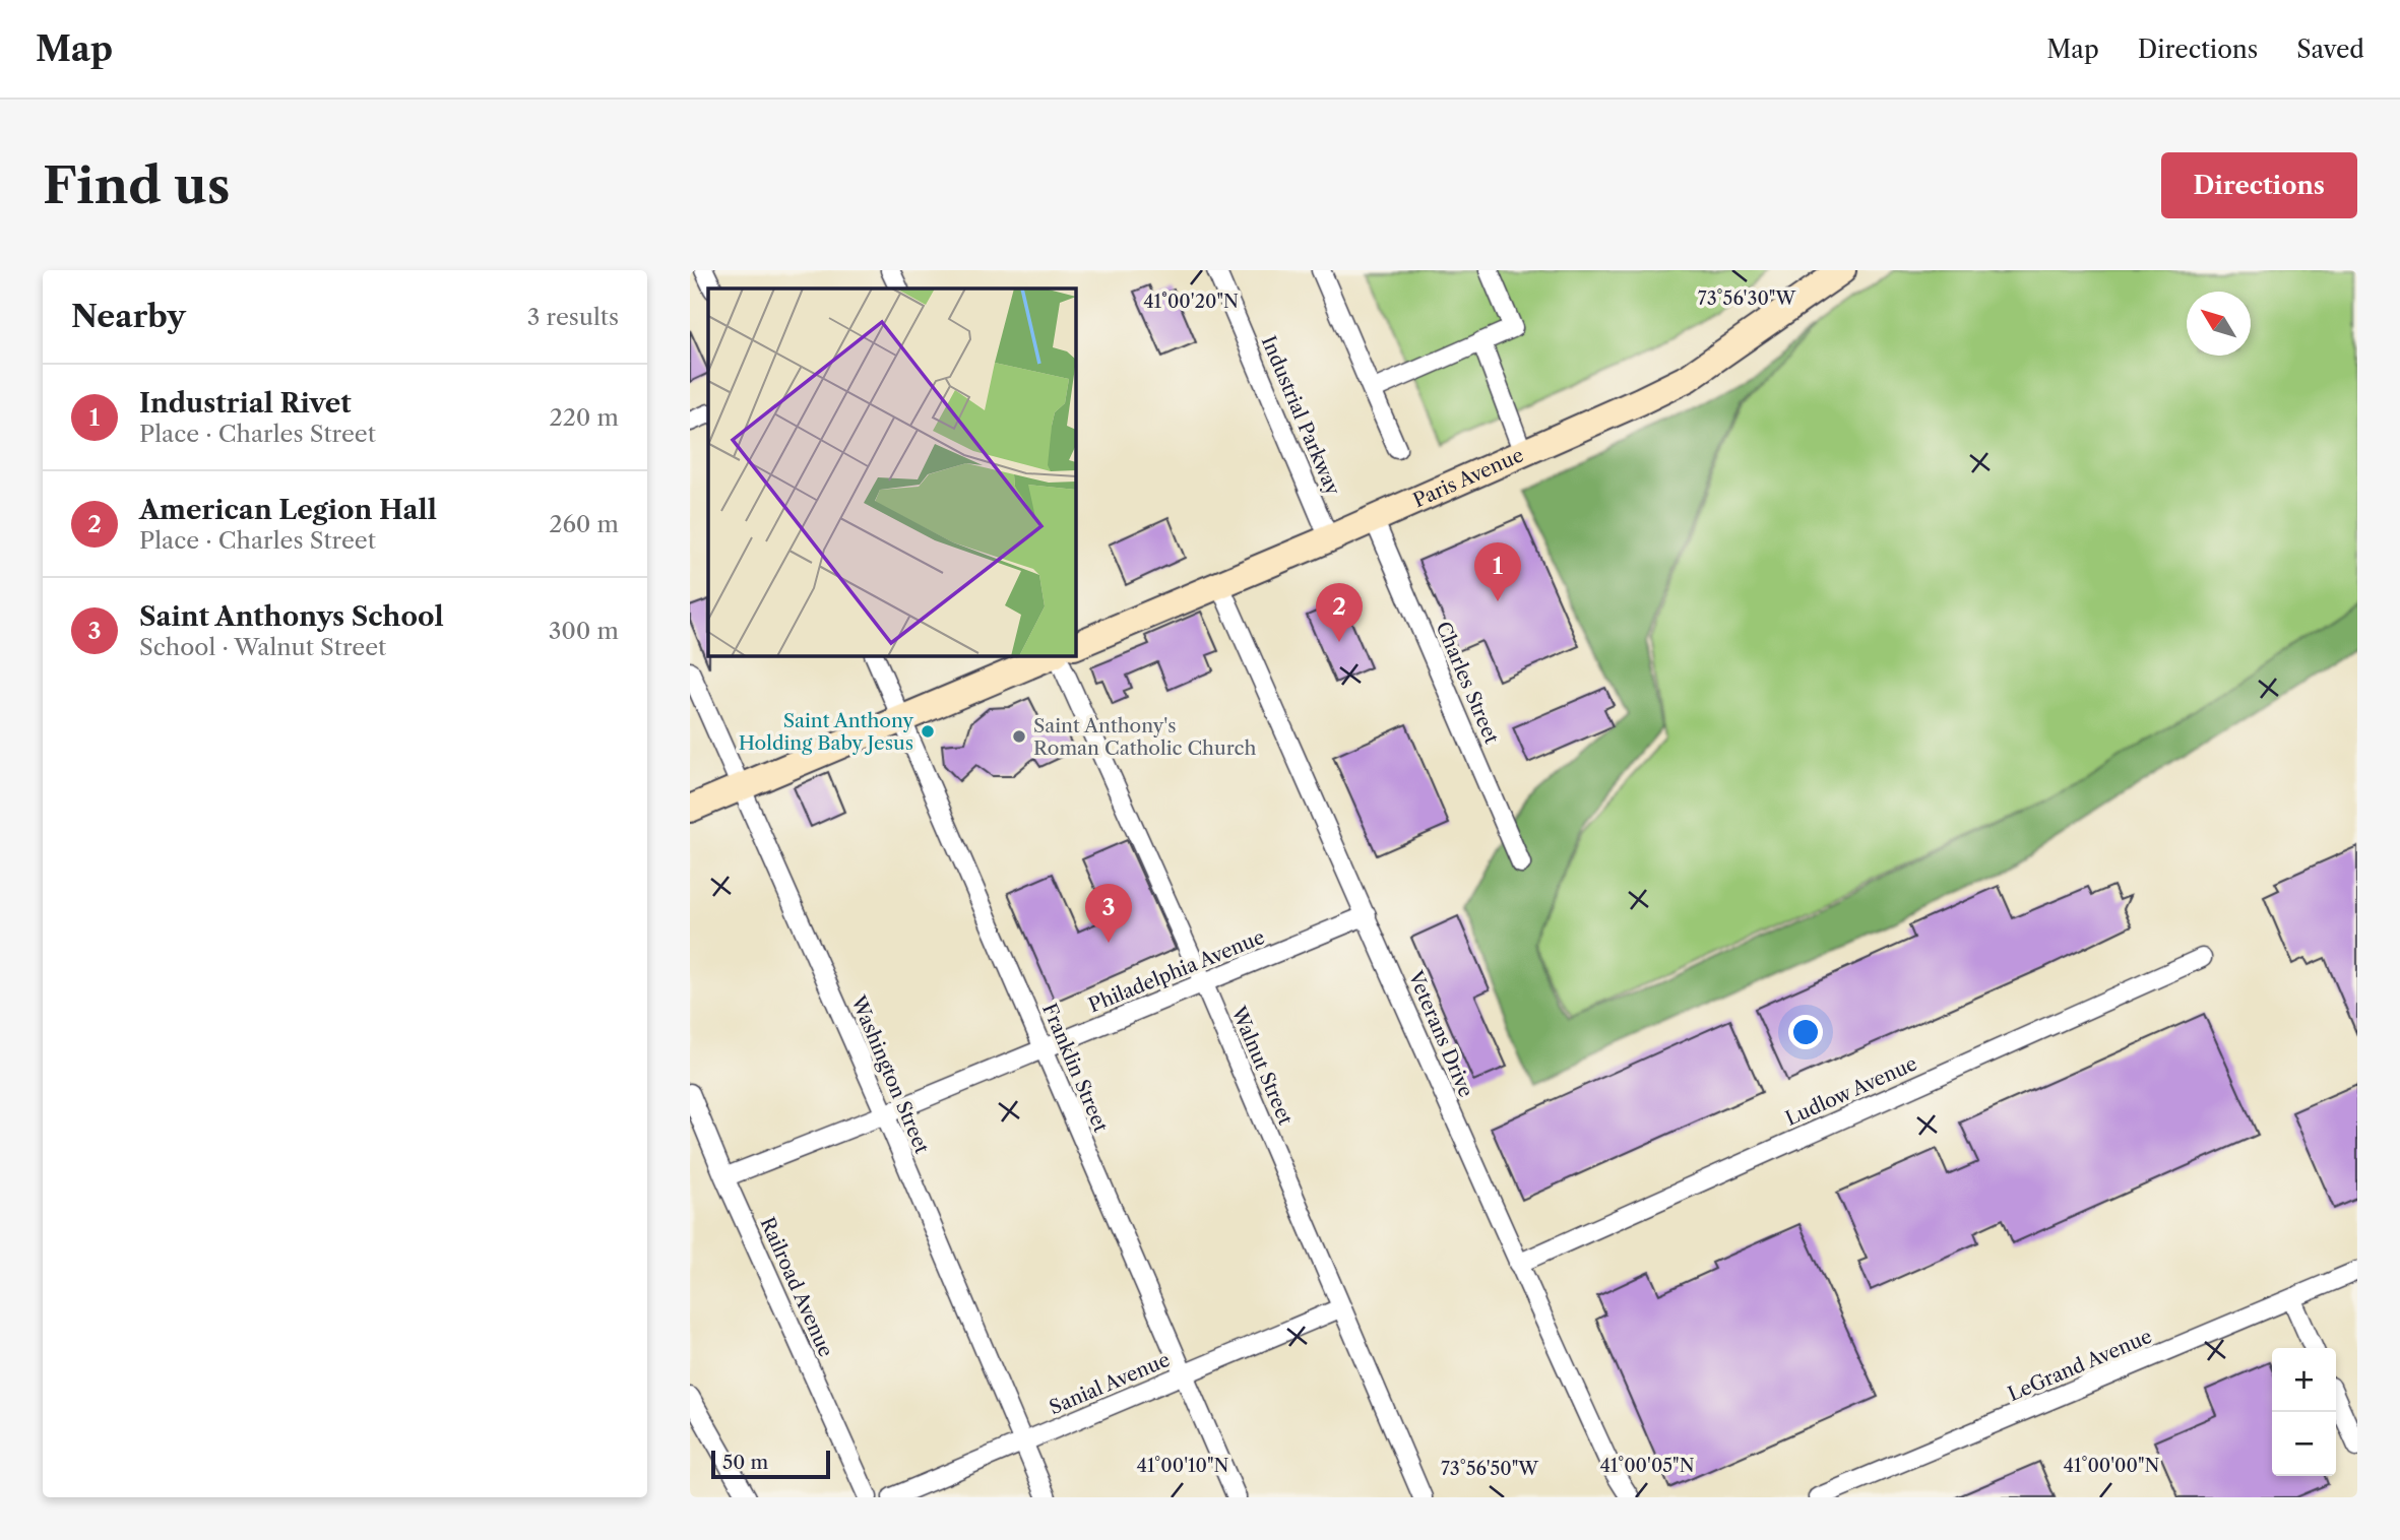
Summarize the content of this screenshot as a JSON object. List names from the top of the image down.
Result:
{
  "streets": {
    "street": [
      "Industrial Parkway",
      "Paris Avenue",
      "Charles Street",
      "Philadelphia Avenue",
      "Veterans Drive",
      "Walnut Street",
      "Franklin Street",
      "Washington Street",
      "Ludlow Avenue",
      "Railroad Avenue",
      "LeGrand Avenue",
      "Sanial Avenue"
    ]
  },
  "crossings": [
    ["Industrial Parkway", "Paris Avenue"],
    ["Paris Avenue", "Charles Street"],
    ["Paris Avenue", "Veterans Drive"],
    ["Philadelphia Avenue", "Veterans Drive"],
    ["Philadelphia Avenue", "Walnut Street"],
    ["Philadelphia Avenue", "Franklin Street"],
    ["Philadelphia Avenue", "Washington Street"],
    ["Philadelphia Avenue", "Railroad Avenue"],
    ["Veterans Drive", "Ludlow Avenue"],
    ["Walnut Street", "Sanial Avenue"],
    ["Franklin Street", "Sanial Avenue"],
    ["Washington Street", "Sanial Avenue"]
  ],
  "places": ["Saint Anthony Holding Baby Jesus", "Saint Anthony's Roman Catholic Church"],
  "scale_bar": "50 m",
  "north": "top left",
  "page": {
    "header": "Map",
    "nav": ["Map", "Directions", "Saved"],
    "buttons": "Directions",
    "title": "Find us",
    "heading": ["Nearby", "3 results"],
    "list": [
      {
        "mark": "1",
        "name": "Industrial Rivet",
        "note": "Place · Charles Street",
        "value": "220 m"
      },
      {
        "mark": "2",
        "name": "American Legion Hall",
        "note": "Place · Charles Street",
        "value": "260 m"
      },
      {
        "mark": "3",
        "name": "Saint Anthonys School",
        "note": "School · Walnut Street",
        "value": "300 m"
      }
    ],
    "pins": ["1", "2", "3"],
    "map_buttons": ["+", "−"],
    "scale": "50 m"
  },
  "coordinates": [
    "73°56'30\"W",
    "41°00'20\"N",
    "41°00'10\"N",
    "41°00'05\"N",
    "41°00'00\"N",
    "73°56'50\"W"
  ]
}
